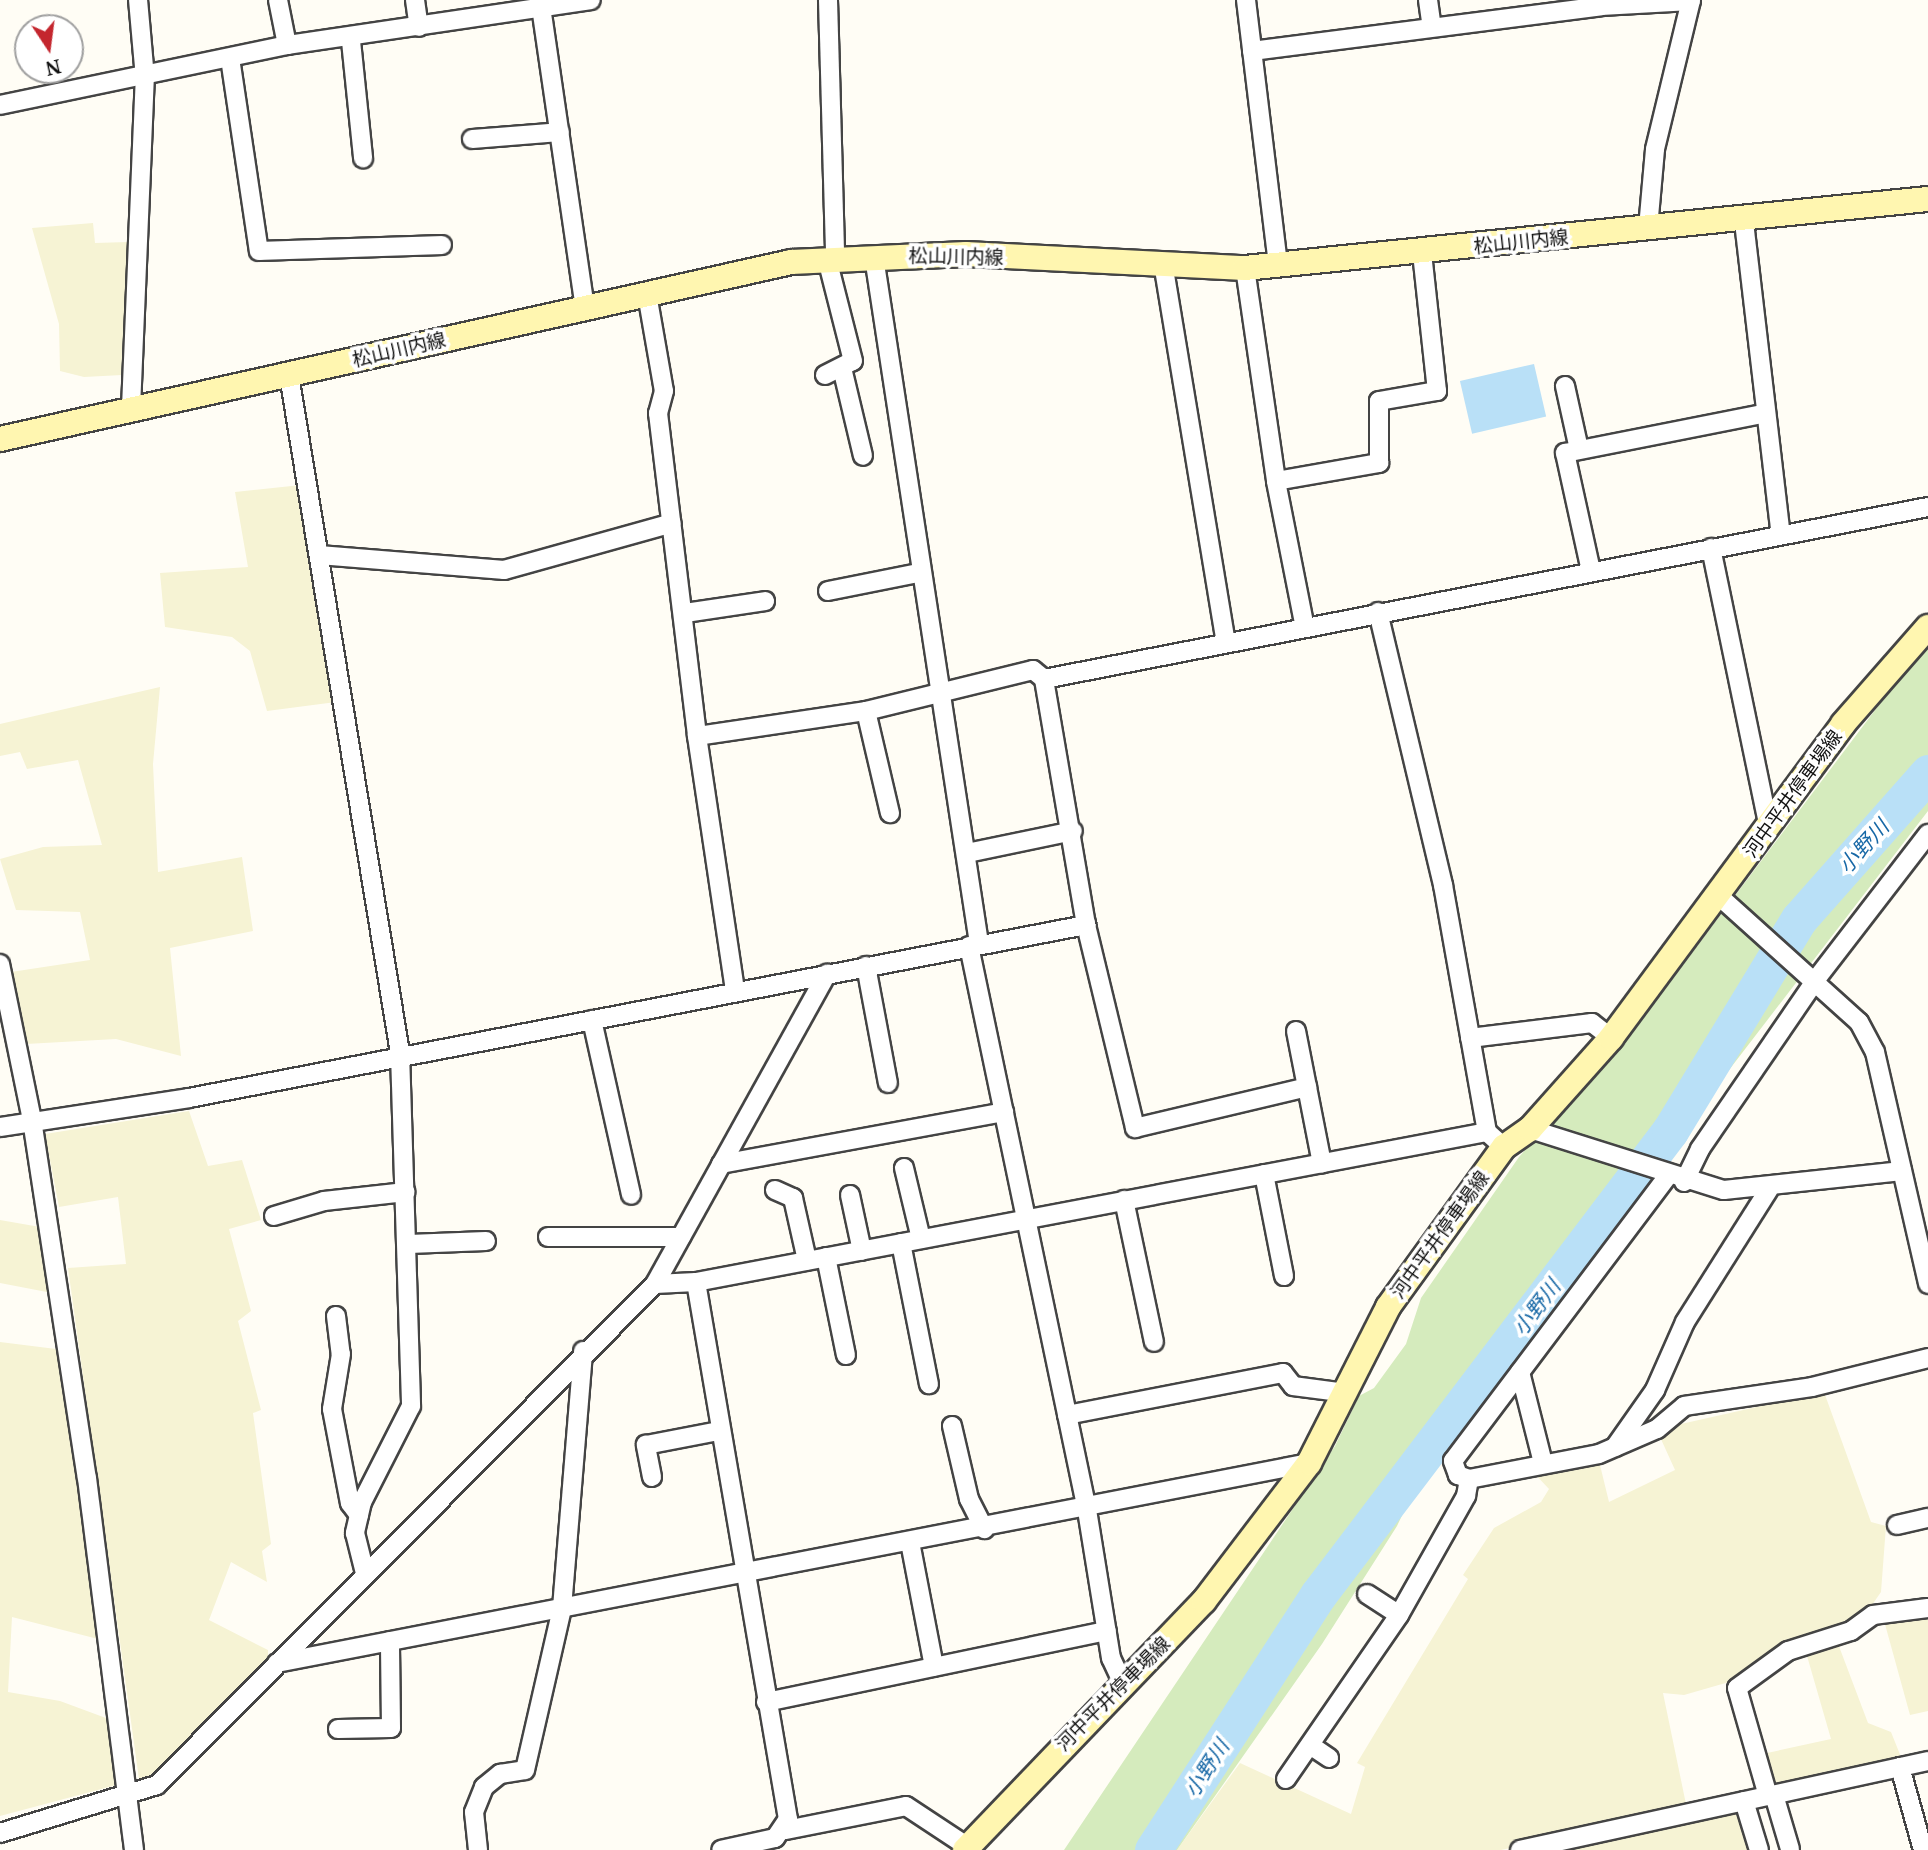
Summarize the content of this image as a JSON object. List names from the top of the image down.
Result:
{
  "streets": {
    "main road": ["松山川内線", "河中平井停車場線"]
  },
  "water": ["小野川"],
  "north": "bottom"
}
